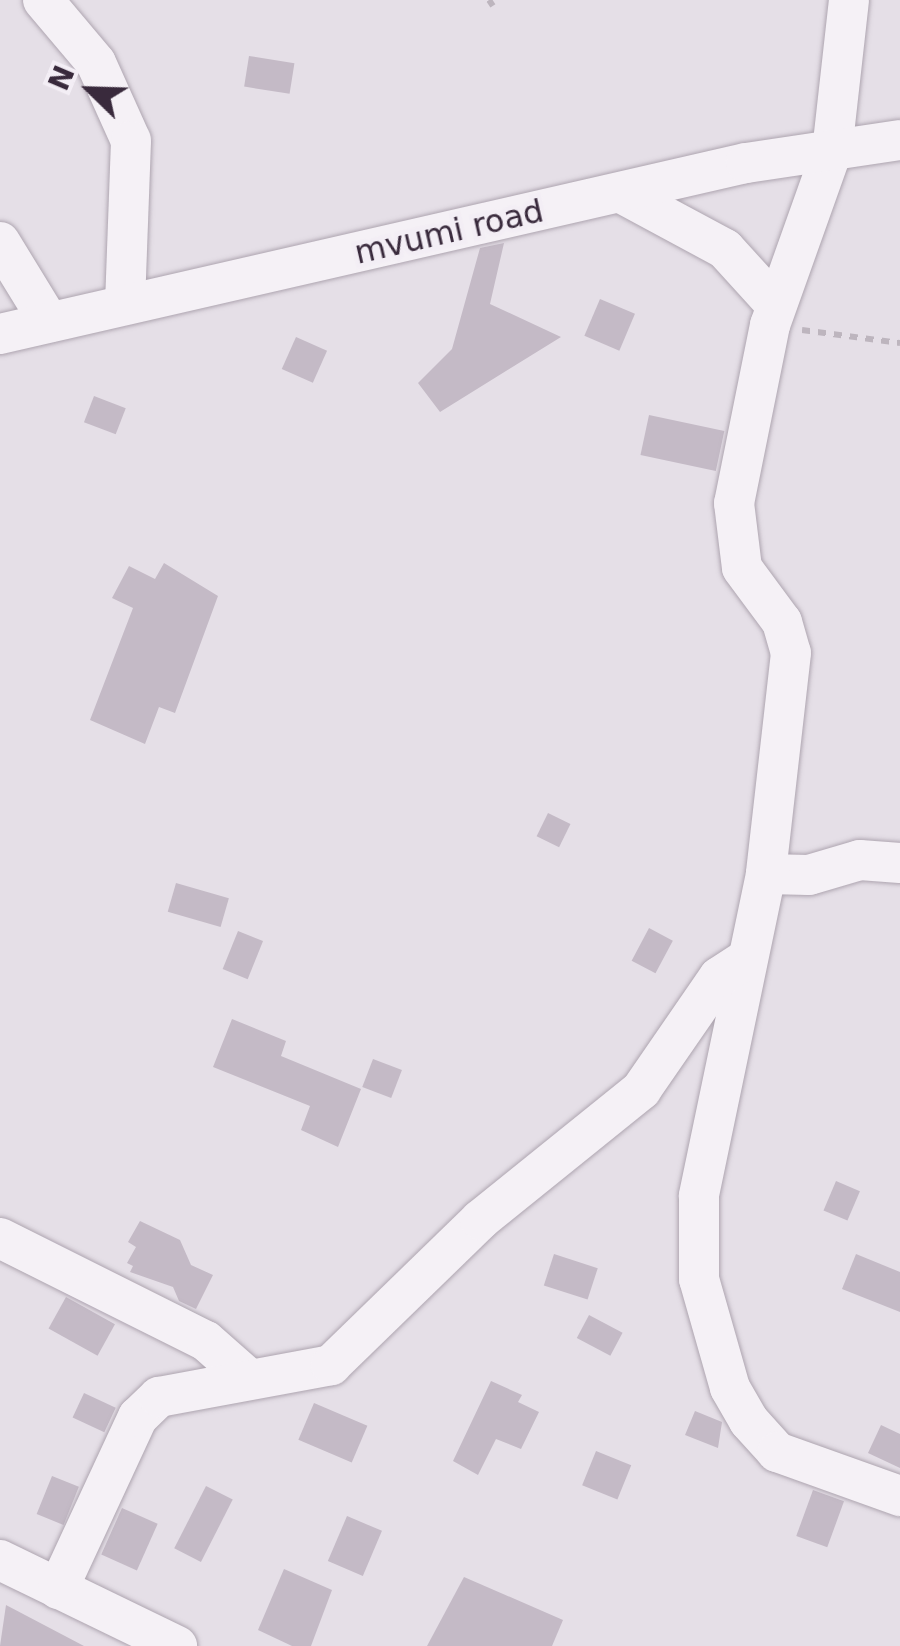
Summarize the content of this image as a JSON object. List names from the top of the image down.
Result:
{
  "streets": {
    "street": ["mvumi road"]
  },
  "north": "top left"
}
